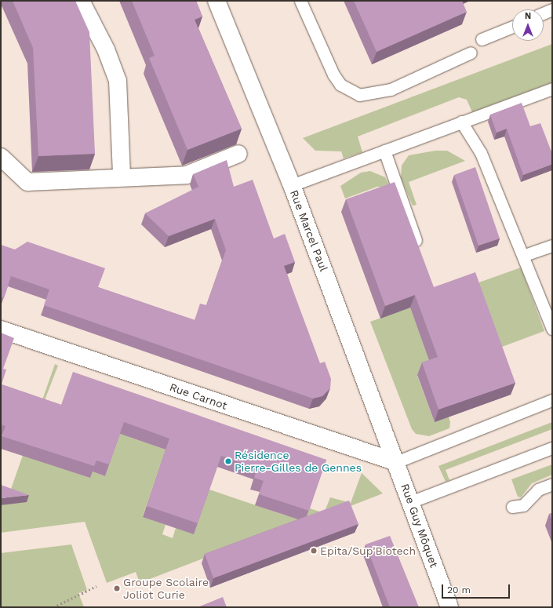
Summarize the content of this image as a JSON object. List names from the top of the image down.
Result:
{
  "streets": {
    "street": ["Rue Marcel Paul", "Rue Carnot", "Rue Guy Môquet"]
  },
  "crossings": [
    ["Rue Marcel Paul", "Rue Carnot"],
    ["Rue Marcel Paul", "Rue Guy Môquet"],
    ["Rue Carnot", "Rue Guy Môquet"]
  ],
  "places": ["Résidence Pierre-Gilles de Gennes", "Epita/Sup'Biotech", "Groupe Scolaire Joliot Curie"],
  "scale_bar": "20 m",
  "north": "top"
}
